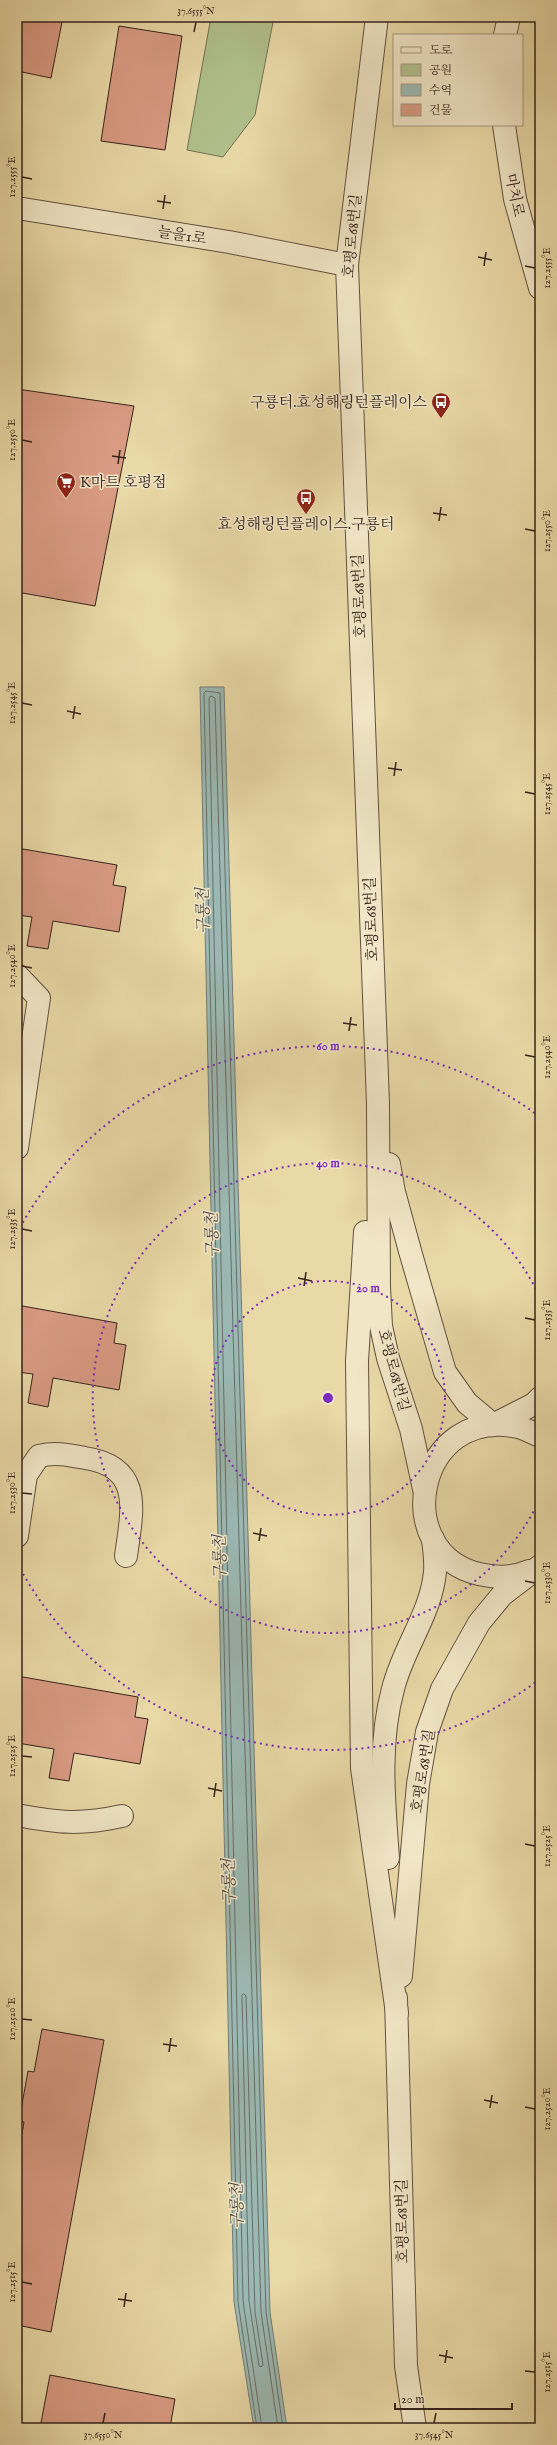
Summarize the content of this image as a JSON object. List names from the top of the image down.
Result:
{
  "streets": {
    "street": ["마치로", "늘을1로", "호평로68번길"]
  },
  "crossings": [
    ["늘을1로", "호평로68번길"]
  ],
  "water": ["구룡천"],
  "places": {
    "bus stop": ["구룡터.효성해링턴플레이스", "효성해링턴플레이스.구룡터"],
    "supermarket": ["K마트 호평점"]
  },
  "legend": [
    "도로",
    "공원",
    "수역",
    "건물"
  ],
  "scale_bar": "20 m",
  "coordinates": [
    "37.6555°N",
    "127.2555°E",
    "127.2550°E",
    "127.2545°E",
    "127.2540°E",
    "127.2535°E",
    "127.2530°E",
    "127.2525°E",
    "127.2520°E",
    "127.2515°E",
    "37.6550°N",
    "37.6545°N"
  ],
  "rings": ["60 m", "40 m", "20 m"]
}
